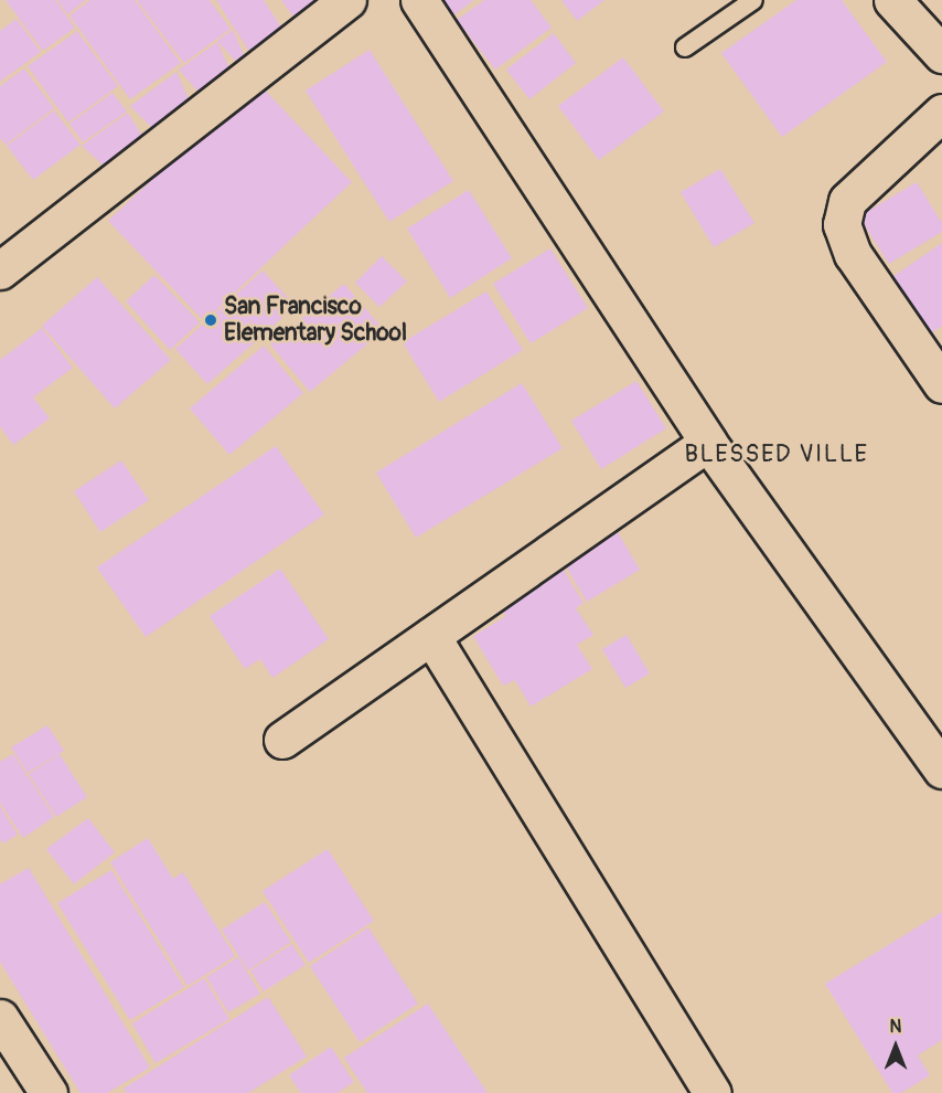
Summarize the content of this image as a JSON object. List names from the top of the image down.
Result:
{
  "districts": ["BLESSED VILLE"],
  "places": ["San Francisco Elementary School"],
  "north": "top"
}
